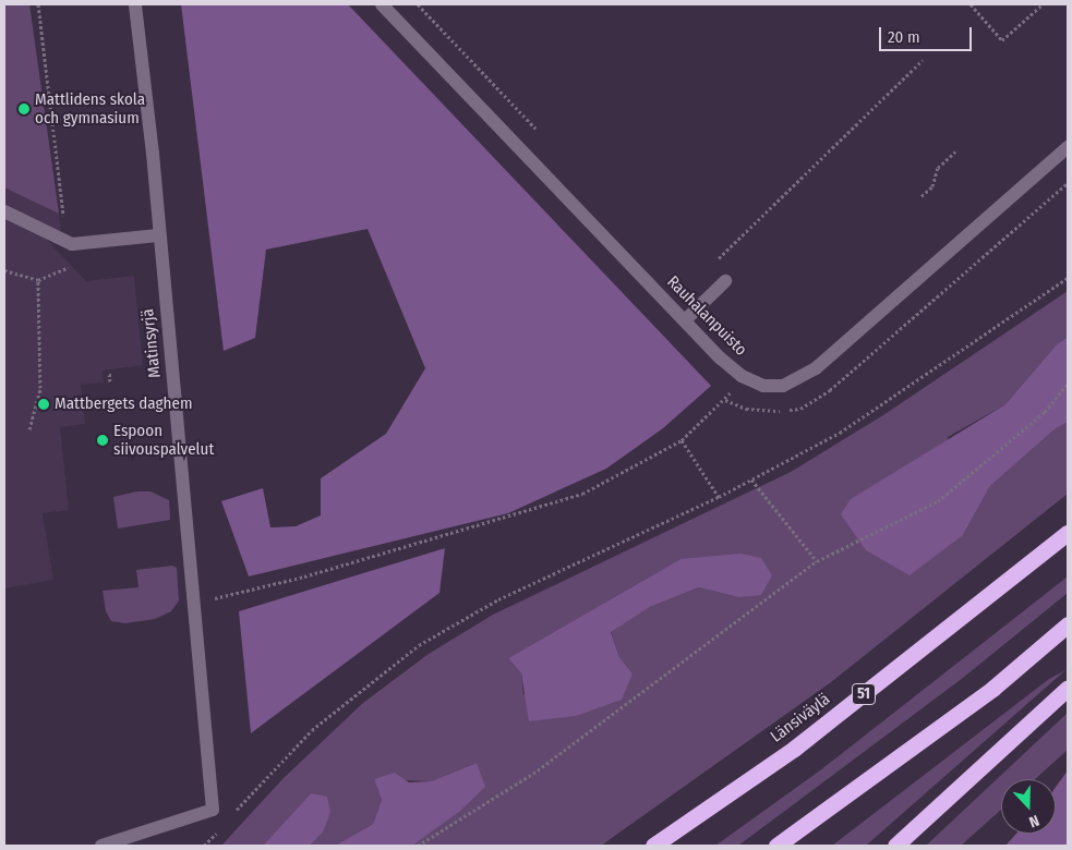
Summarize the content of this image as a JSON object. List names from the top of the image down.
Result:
{
  "streets": {
    "highway": ["51", "Länsiväylä"],
    "street": ["Rauhalanpuisto", "Matinsyrjä"]
  },
  "places": ["Mattlidens skola och gymnasium", "Mattbergets daghem", "Espoon siivouspalvelut"],
  "scale_bar": "20 m",
  "north": "bottom"
}
